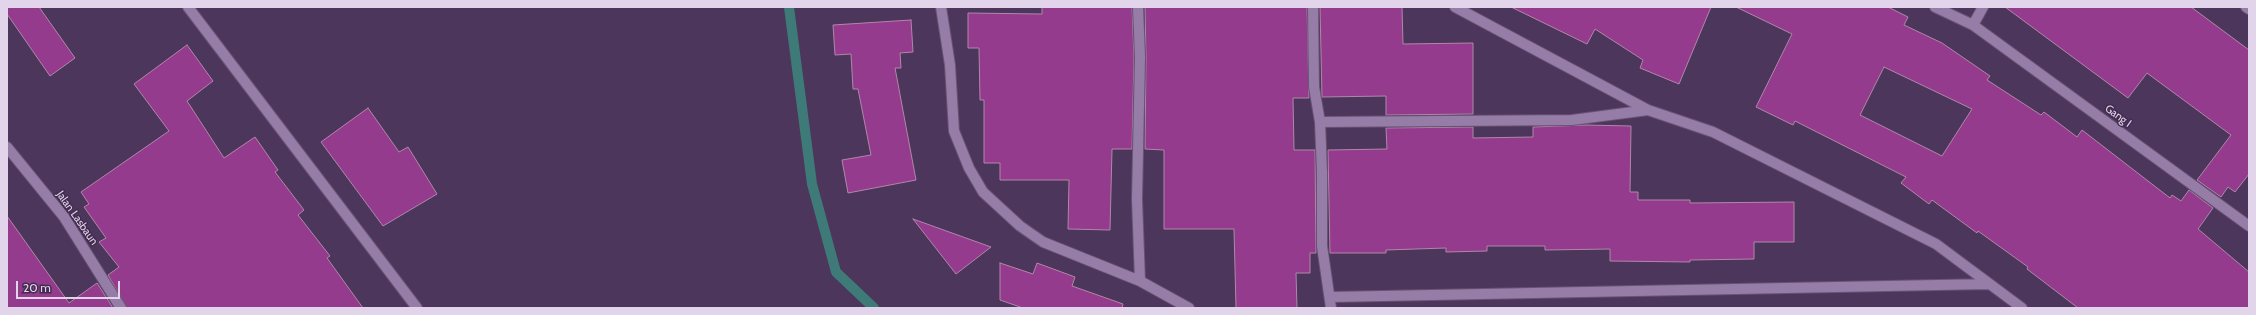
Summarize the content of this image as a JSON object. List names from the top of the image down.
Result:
{
  "streets": {
    "street": ["Gang I", "Jalan Lasbaun"]
  },
  "scale_bar": "20 m"
}
